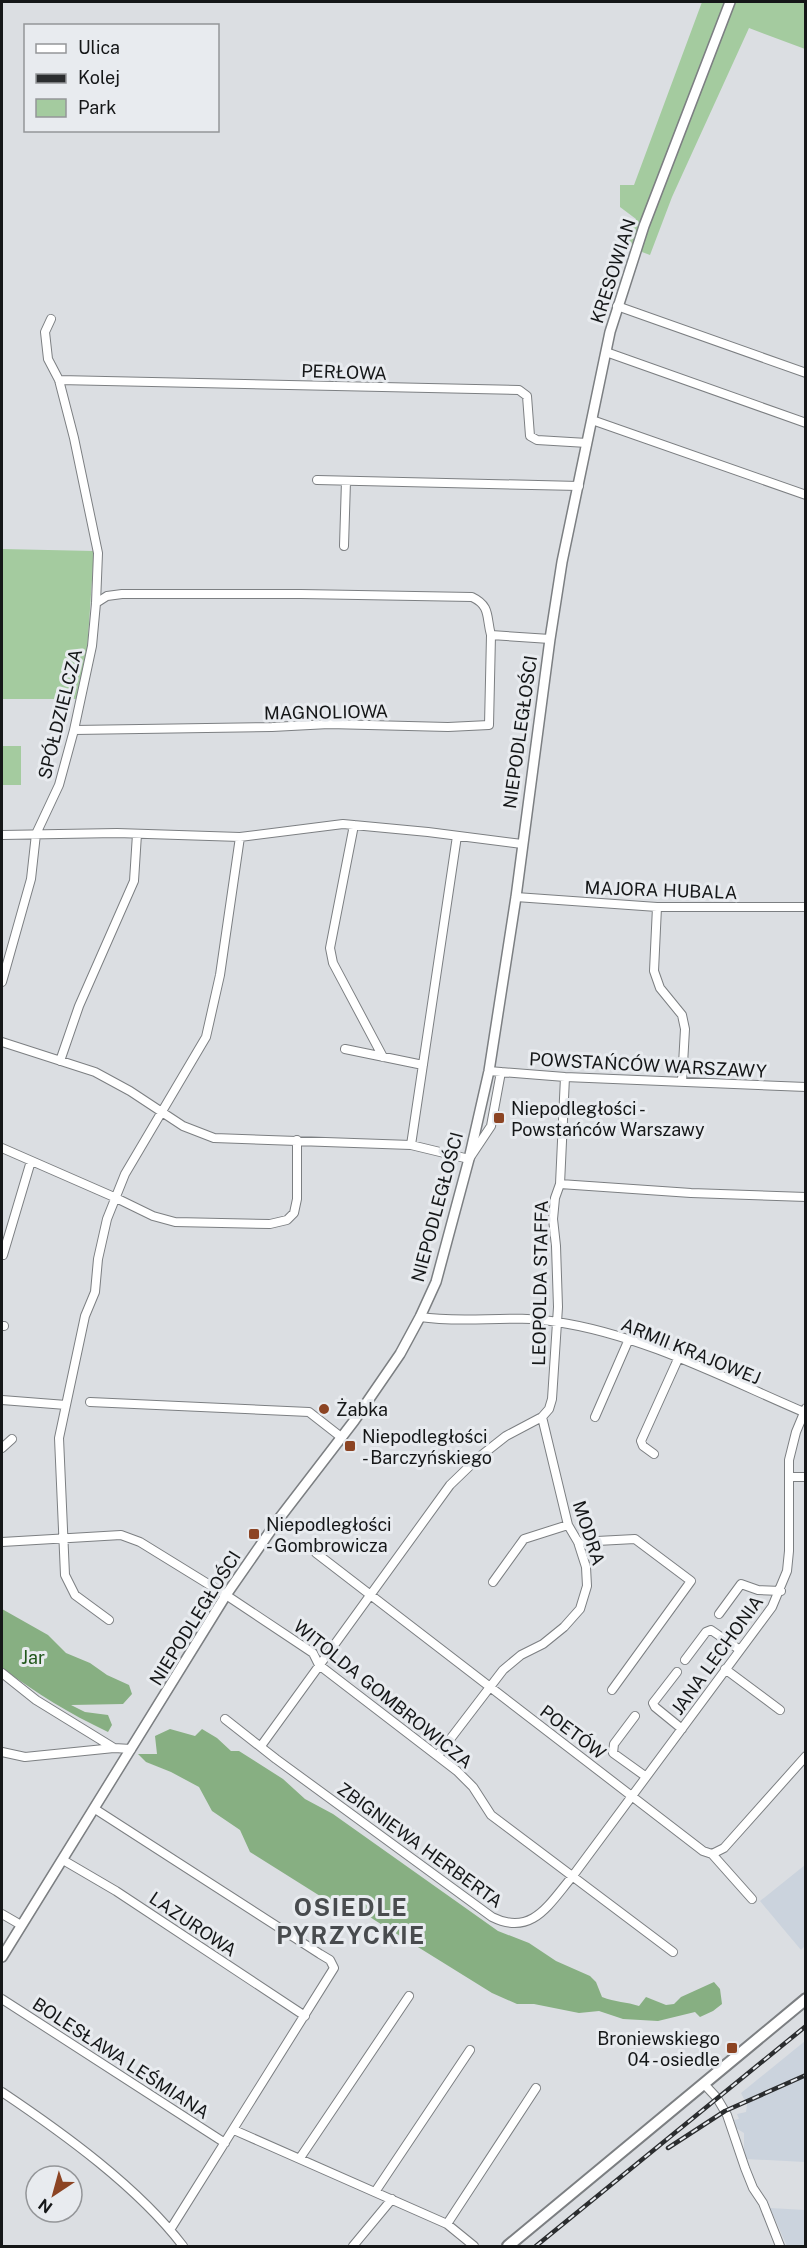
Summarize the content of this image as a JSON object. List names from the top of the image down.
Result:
{
  "streets": {
    "street": [
      "KRESOWIAN",
      "PERŁOWA",
      "MAGNOLIOWA",
      "SPÓŁDZIELCZA",
      "NIEPODLEGŁOŚCI",
      "MAJORA HUBALA",
      "POWSTAŃCÓW WARSZAWY",
      "LEOPOLDA STAFFA",
      "ARMII KRAJOWEJ",
      "MODRA",
      "JANA LECHONIA",
      "WITOLDA GOMBROWICZA",
      "POETÓW",
      "ZBIGNIEWA HERBERTA",
      "LAZUROWA",
      "BOLESŁAWA LEŚMIANA"
    ]
  },
  "crossings": [
    ["KRESOWIAN", "PERŁOWA"],
    ["KRESOWIAN", "NIEPODLEGŁOŚCI"],
    ["PERŁOWA", "SPÓŁDZIELCZA"],
    ["MAGNOLIOWA", "SPÓŁDZIELCZA"],
    ["NIEPODLEGŁOŚCI", "MAJORA HUBALA"],
    ["NIEPODLEGŁOŚCI", "POWSTAŃCÓW WARSZAWY"],
    ["NIEPODLEGŁOŚCI", "ARMII KRAJOWEJ"],
    ["NIEPODLEGŁOŚCI", "WITOLDA GOMBROWICZA"],
    ["NIEPODLEGŁOŚCI", "LAZUROWA"],
    ["POWSTAŃCÓW WARSZAWY", "LEOPOLDA STAFFA"],
    ["LEOPOLDA STAFFA", "ARMII KRAJOWEJ"],
    ["LEOPOLDA STAFFA", "MODRA"],
    ["ARMII KRAJOWEJ", "JANA LECHONIA"],
    ["MODRA", "POETÓW"],
    ["JANA LECHONIA", "POETÓW"],
    ["JANA LECHONIA", "ZBIGNIEWA HERBERTA"],
    ["WITOLDA GOMBROWICZA", "ZBIGNIEWA HERBERTA"],
    ["POETÓW", "ZBIGNIEWA HERBERTA"]
  ],
  "districts": ["OSIEDLE PYRZYCKIE"],
  "parks": ["Jar"],
  "places": {
    "transit": [
      "Niepodległości - Powstańców Warszawy",
      "Niepodległości - Barczyńskiego",
      "Niepodległości - Gombrowicza",
      "Broniewskiego 04 - osiedle"
    ],
    "other": ["Żabka"]
  },
  "legend": ["Ulica", "Kolej", "Park"],
  "north": "bottom left"
}
